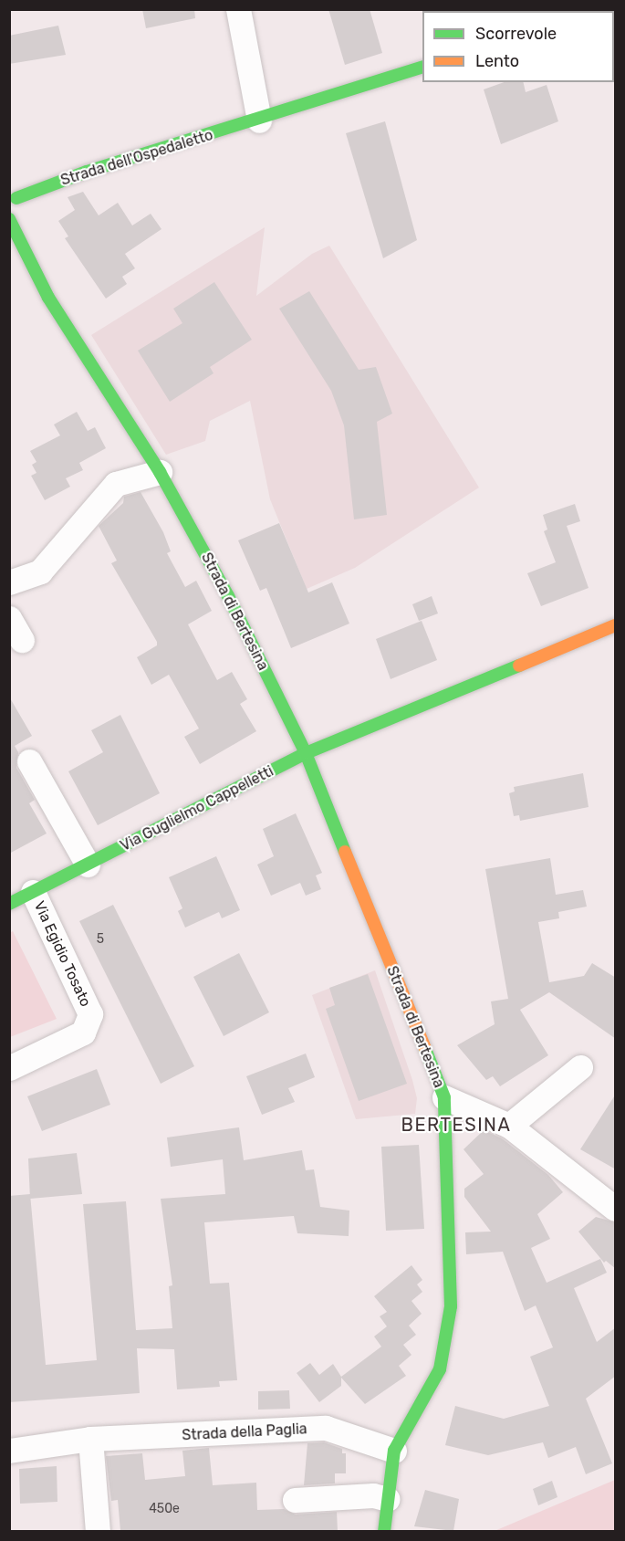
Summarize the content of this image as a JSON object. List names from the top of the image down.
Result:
{
  "streets": {
    "street": [
      "Strada dell'Ospedaletto",
      "Strada di Bertesina",
      "Via Guglielmo Cappelletti",
      "Via Egidio Tosato",
      "Strada della Paglia"
    ]
  },
  "crossings": [
    ["Strada di Bertesina", "Via Guglielmo Cappelletti"],
    ["Strada di Bertesina", "Strada della Paglia"],
    ["Via Guglielmo Cappelletti", "Via Egidio Tosato"]
  ],
  "districts": ["BERTESINA"],
  "house_numbers": ["5", "450e"],
  "legend": ["Scorrevole", "Lento"]
}
